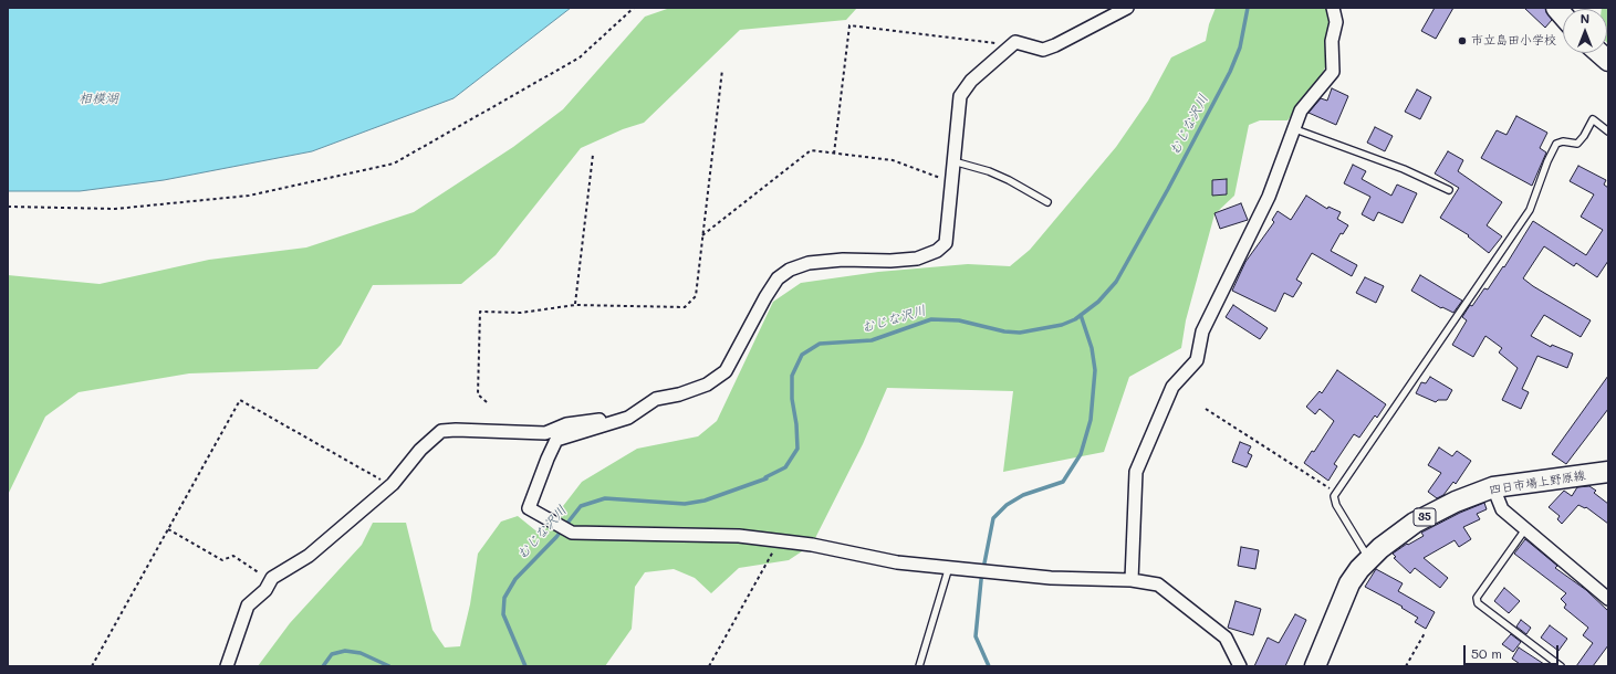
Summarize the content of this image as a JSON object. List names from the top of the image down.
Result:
{
  "streets": {
    "main road": ["四日市場上野原線", "35"]
  },
  "water": ["相模湖", "むじな沢川"],
  "places": ["市立島田小学校"],
  "scale_bar": "50 m",
  "north": "top"
}
